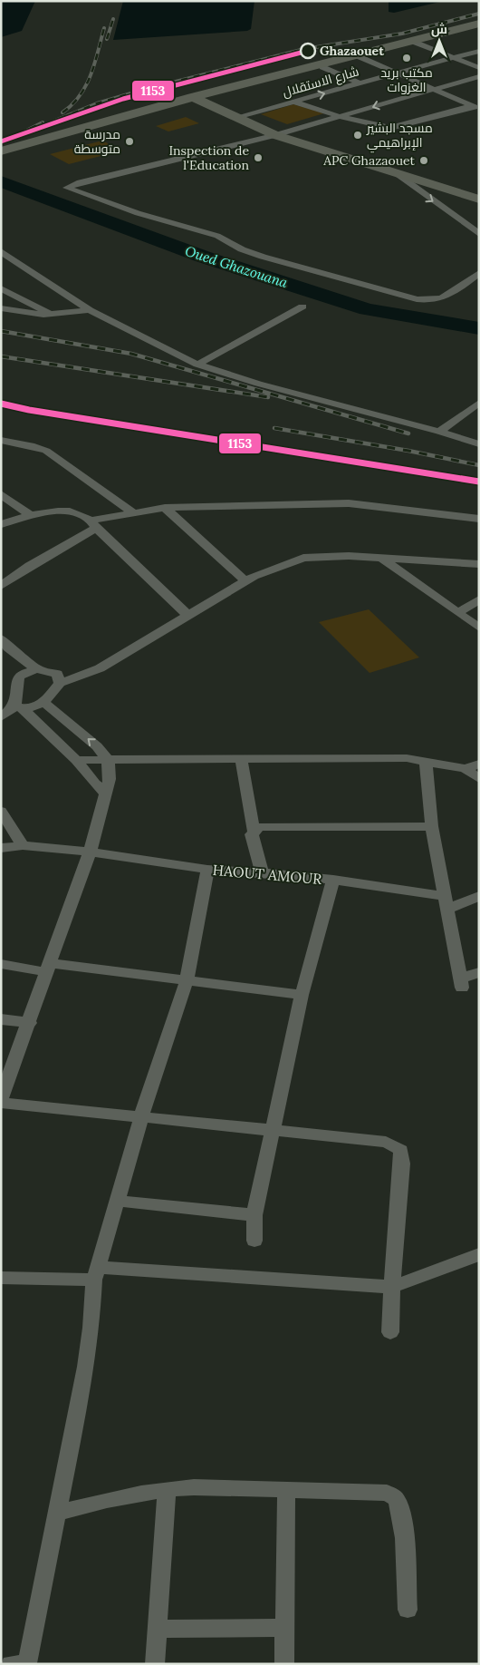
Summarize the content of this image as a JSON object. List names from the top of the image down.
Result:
{
  "streets": {
    "street": ["شارع الاستقلال", "HAOUT AMOUR"]
  },
  "water": ["Oued Ghazouana"],
  "places": [
    "Ghazaouet",
    "مكتب بريد الغزوات",
    "مسجد البشير الإبراهيمي",
    "مدرسة متوسطة",
    "Inspection de l'Education",
    "APC Ghazaouet"
  ],
  "lines": ["transit line 1153"],
  "north": "top"
}
